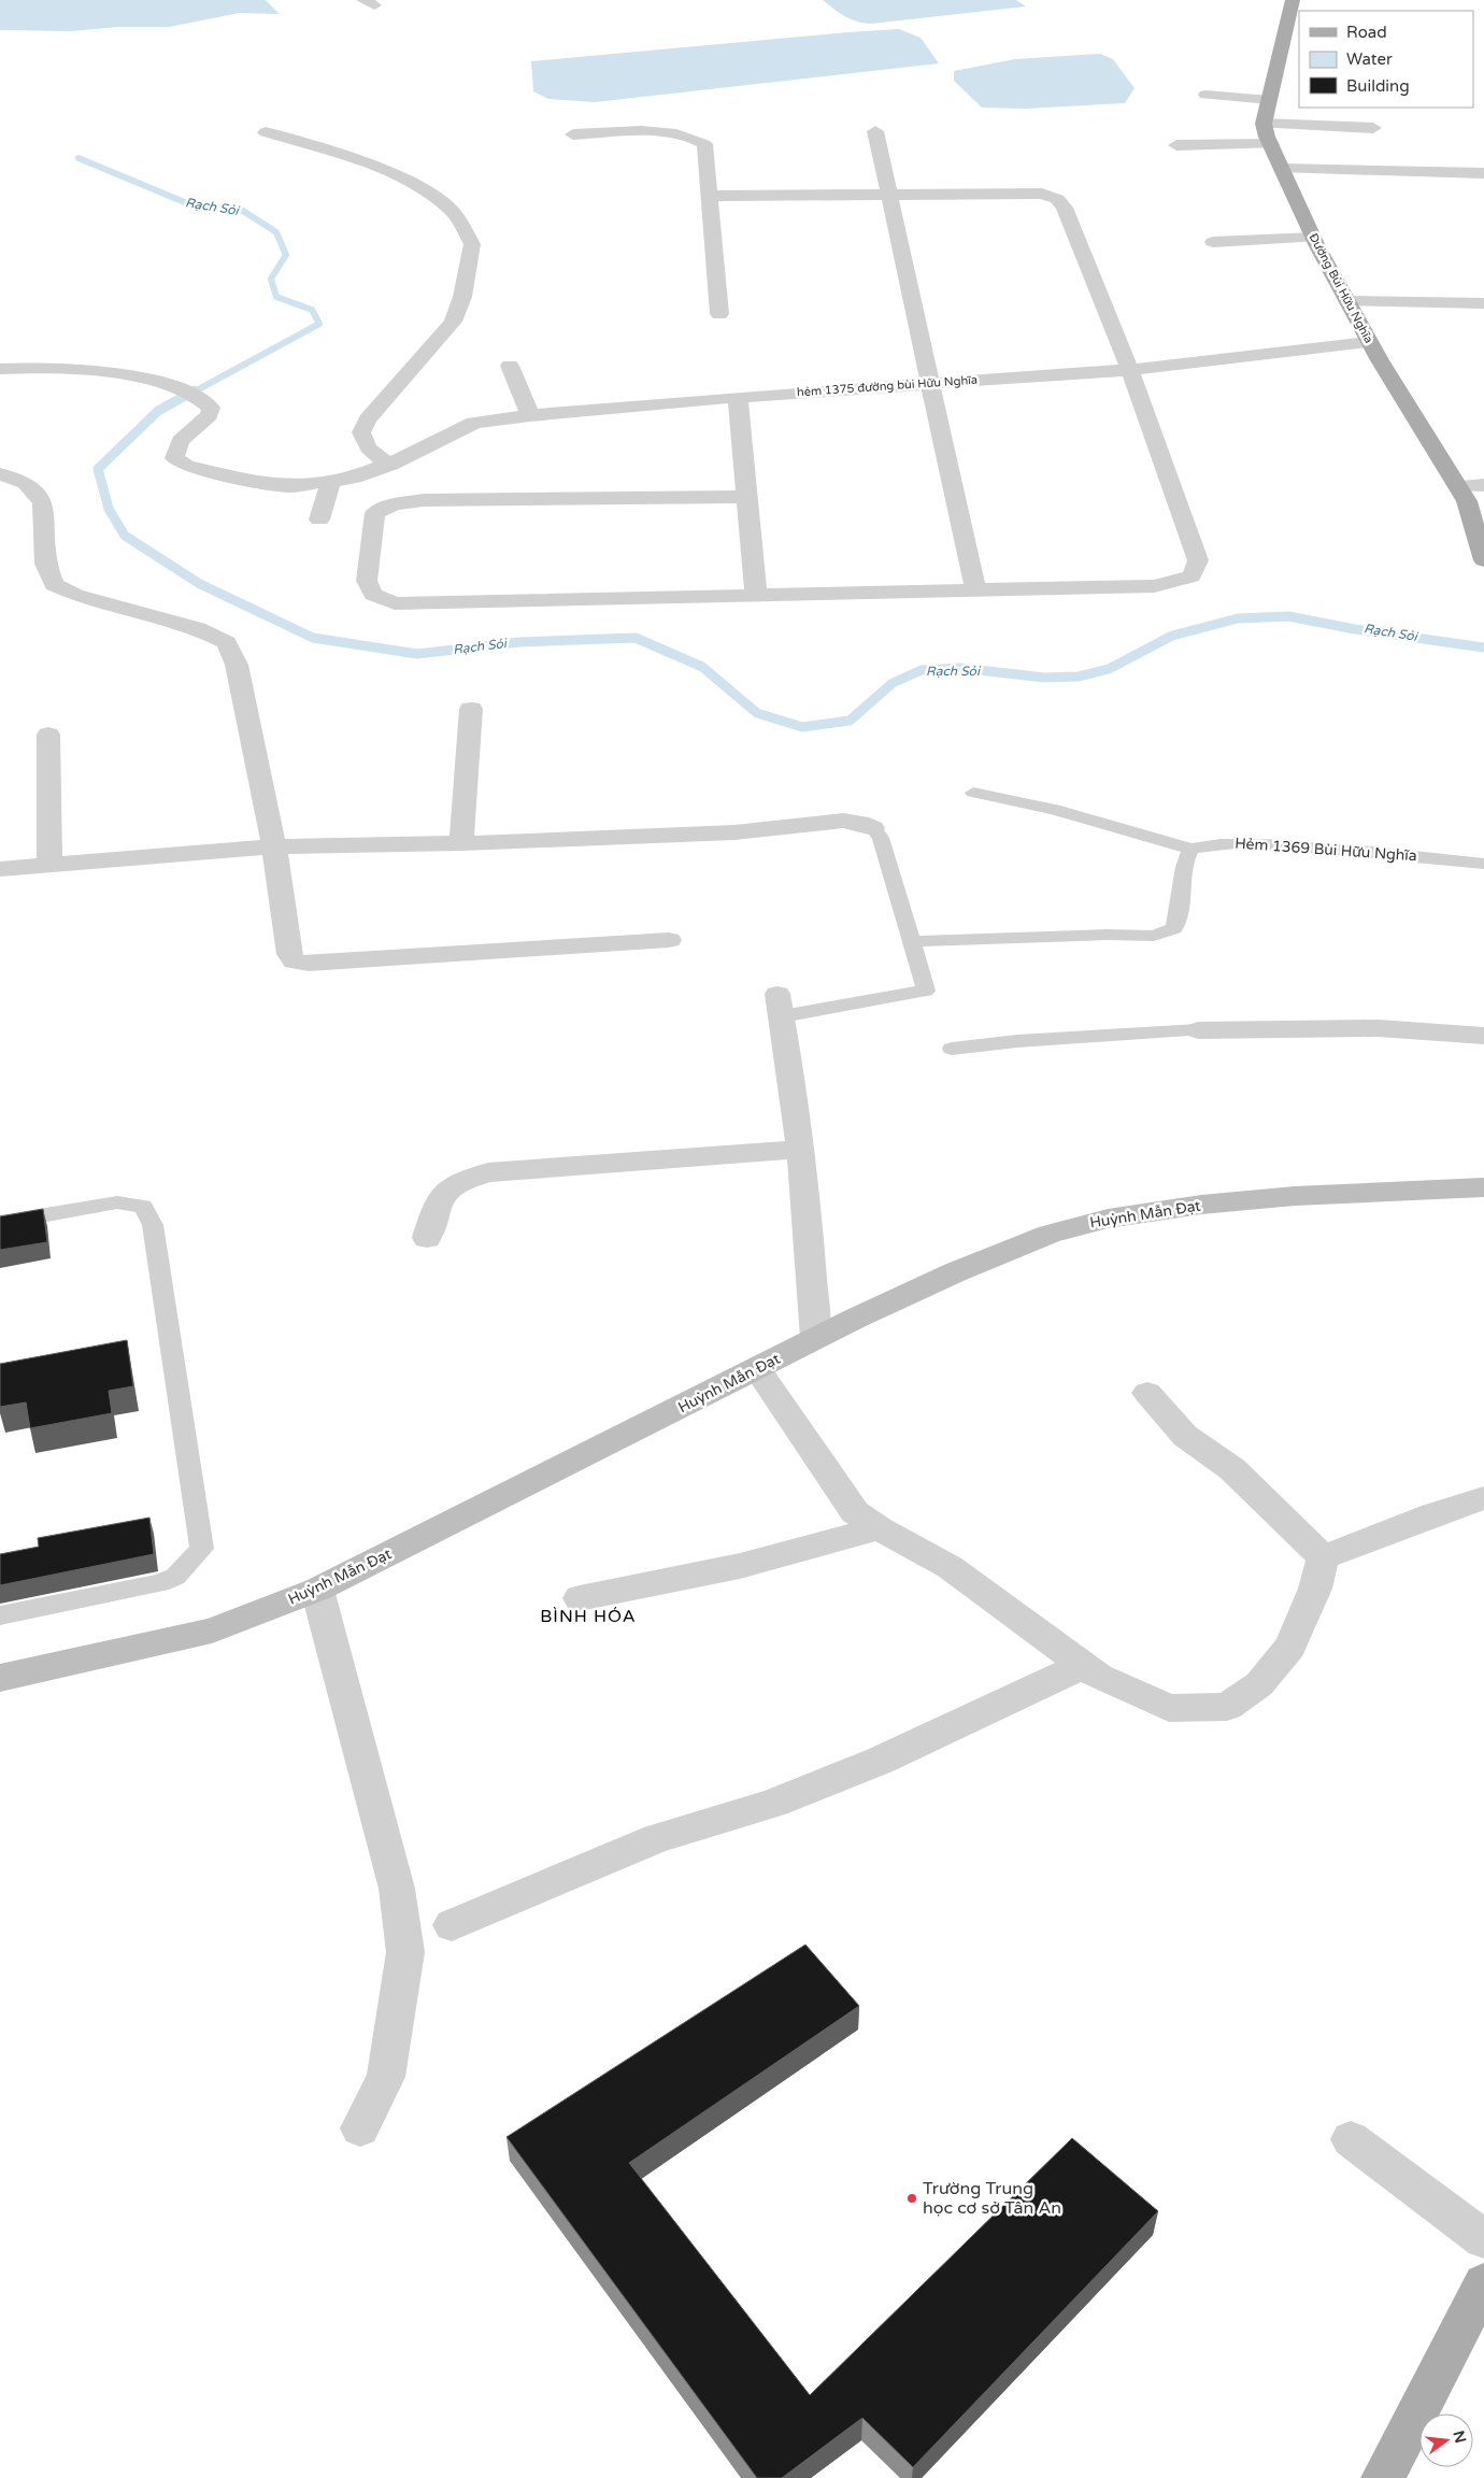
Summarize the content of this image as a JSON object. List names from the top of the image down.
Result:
{
  "streets": {
    "main road": ["Đường Bùi Hữu Nghĩa", "Huỳnh Mẫn Đạt"],
    "street": ["hẻm 1375 đường bùi Hữu Nghĩa"],
    "lane": ["Hẻm 1369 Bùi Hữu Nghĩa"]
  },
  "crossings": [
    ["Đường Bùi Hữu Nghĩa", "hẻm 1375 đường bùi Hữu Nghĩa"]
  ],
  "districts": ["BÌNH HÓA"],
  "water": ["Rạch Sỏi"],
  "places": ["Trường Trung học cơ sở Tân An"],
  "legend": ["Road", "Water", "Building"],
  "north": "right"
}
